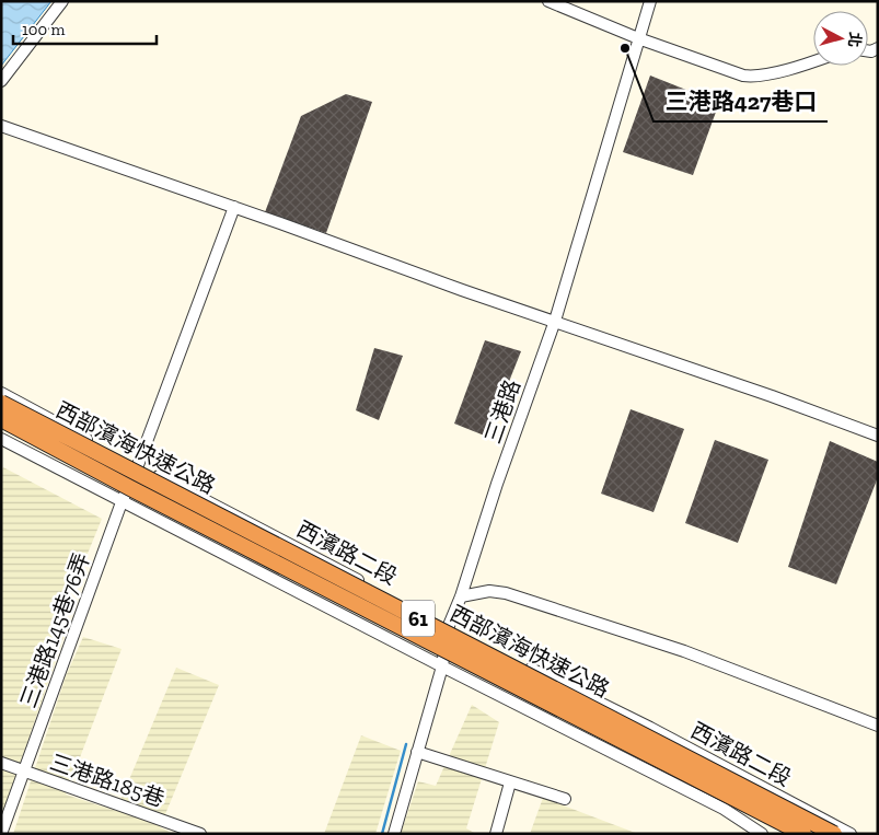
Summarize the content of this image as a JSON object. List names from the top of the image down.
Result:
{
  "streets": {
    "highway": ["西部濱海快速公路", "61"],
    "street": [
      "三港路",
      "西濱路二段",
      "三港路145巷76弄",
      "三港路185巷"
    ]
  },
  "crossings": [
    ["三港路", "西濱路二段"],
    ["西濱路二段", "三港路145巷76弄"],
    ["三港路145巷76弄", "三港路185巷"]
  ],
  "places": ["三港路427巷口"],
  "scale_bar": "100 m",
  "north": "right"
}
